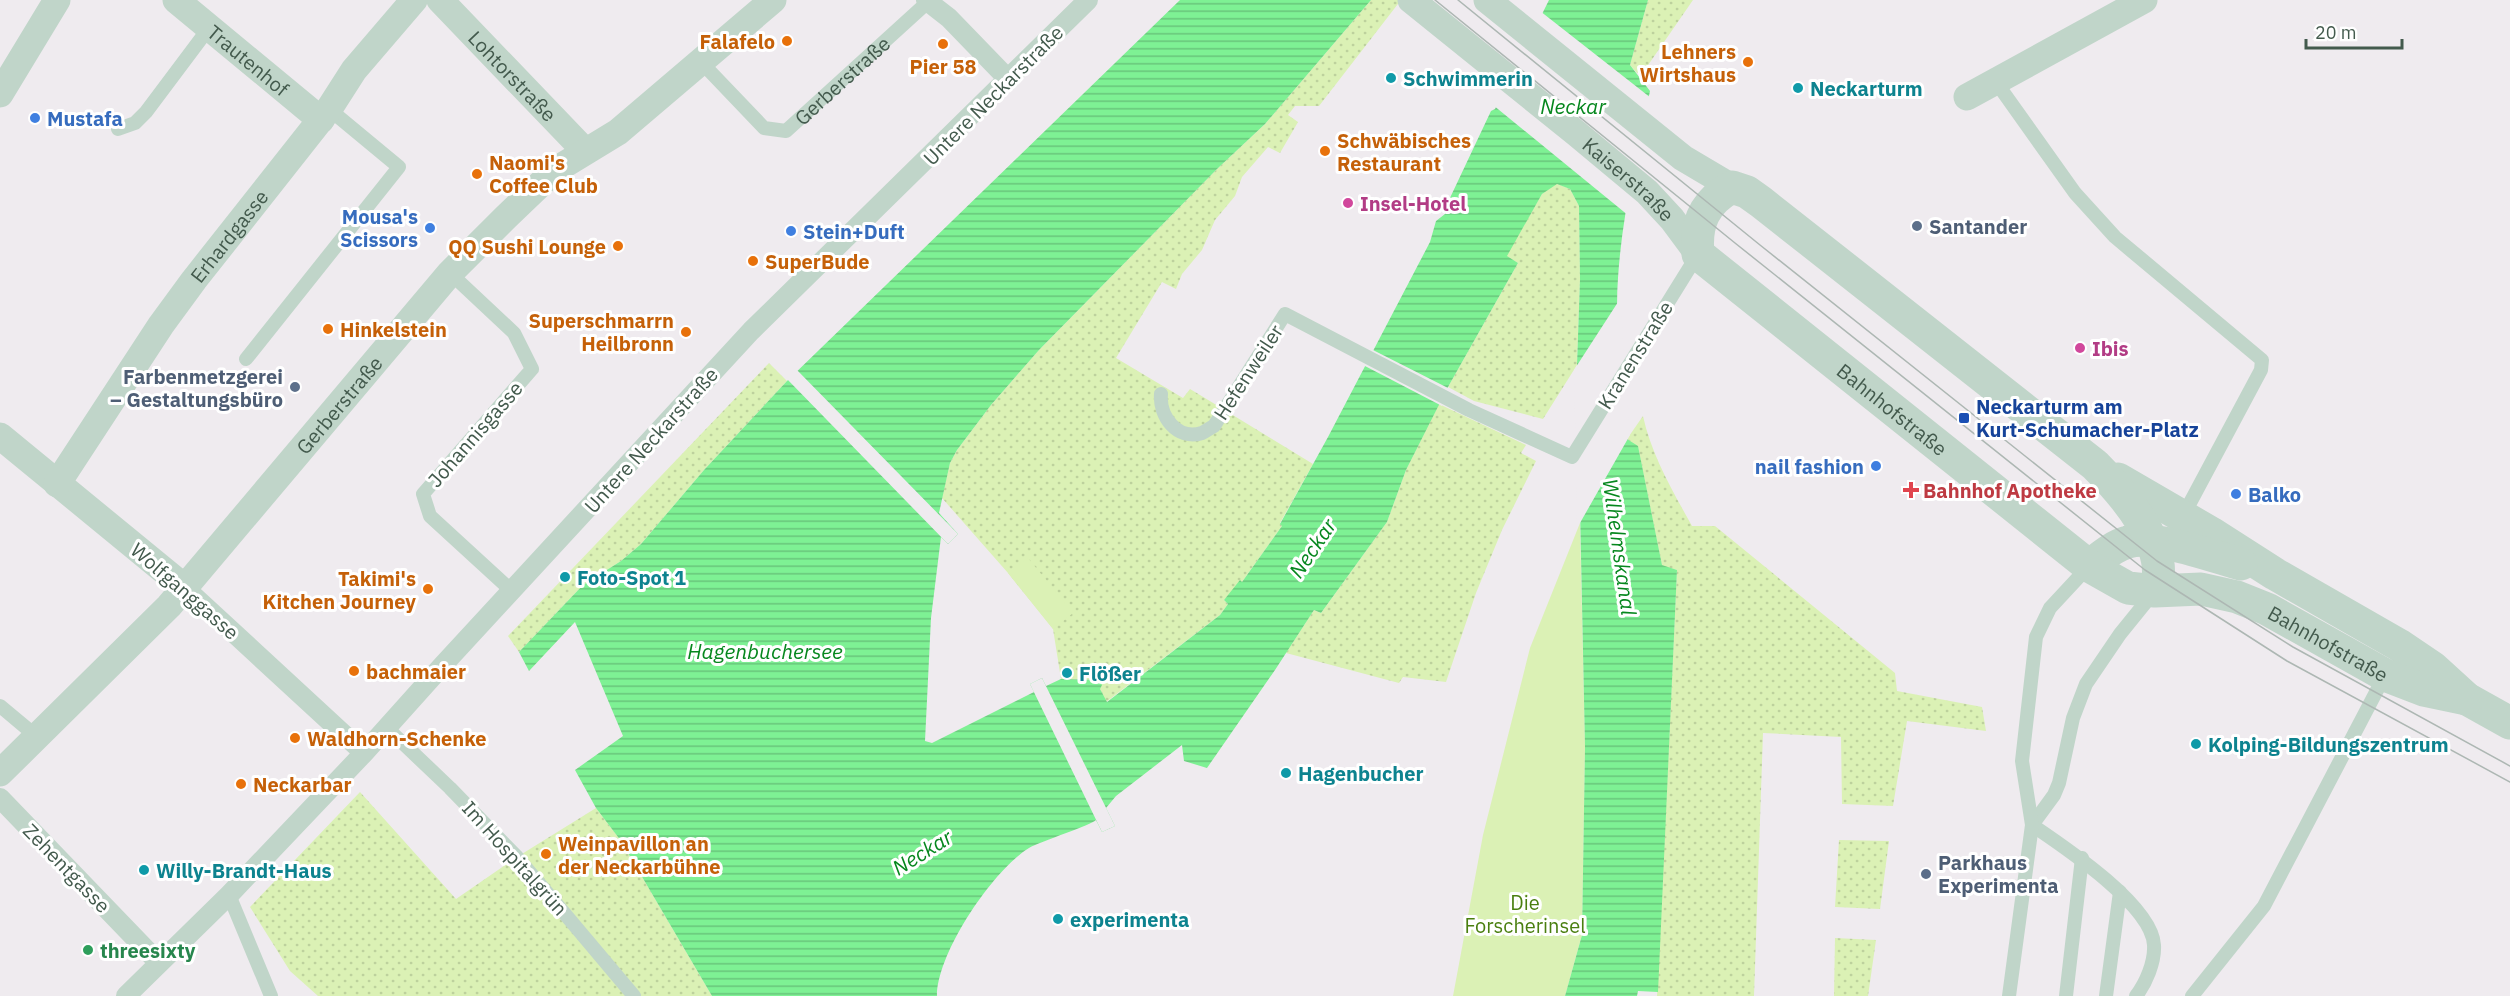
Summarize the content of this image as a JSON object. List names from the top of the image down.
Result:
{
  "streets": {
    "street": [
      "Trautenhof",
      "Lohtorstraße",
      "Gerberstraße",
      "Untere Neckarstraße",
      "Kaiserstraße",
      "Erhardgasse",
      "Bahnhofstraße",
      "Wolfganggasse",
      "Zehentgasse"
    ],
    "lane": [
      "Kranenstraße",
      "Hefenweiler",
      "Johannisgasse",
      "Im Hospitalgrün"
    ]
  },
  "crossings": [
    ["Trautenhof", "Erhardgasse"],
    ["Lohtorstraße", "Gerberstraße"],
    ["Gerberstraße", "Untere Neckarstraße"],
    ["Gerberstraße", "Johannisgasse"],
    ["Gerberstraße", "Wolfganggasse"],
    ["Untere Neckarstraße", "Johannisgasse"],
    ["Untere Neckarstraße", "Wolfganggasse"],
    ["Untere Neckarstraße", "Im Hospitalgrün"],
    ["Untere Neckarstraße", "Zehentgasse"],
    ["Kaiserstraße", "Kranenstraße"],
    ["Kaiserstraße", "Bahnhofstraße"],
    ["Erhardgasse", "Wolfganggasse"],
    ["Kranenstraße", "Hefenweiler"],
    ["Kranenstraße", "Bahnhofstraße"]
  ],
  "water": ["Neckar", "Wilhelmskanal", "Hagenbuchersee"],
  "parks": ["Die Forscherinsel"],
  "places": {
    "other": [
      "Falafelo",
      "Pier 58",
      "Lehners Wirtshaus",
      "Schwimmerin",
      "Neckarturm",
      "Mustafa",
      "Schwäbisches Restaurant",
      "Naomi's Coffee Club",
      "Insel-Hotel",
      "Santander",
      "Mousa's Scissors",
      "Stein+Duft",
      "QQ Sushi Lounge",
      "SuperBude",
      "Hinkelstein",
      "Superschmarrn Heilbronn",
      "Ibis",
      "Farbenmetzgerei – Gestaltungsbüro",
      "nail fashion",
      "Balko",
      "Foto-Spot 1",
      "Takimi's Kitchen Journey",
      "bachmaier",
      "Flößer",
      "Waldhorn-Schenke",
      "Kolping-Bildungszentrum",
      "Hagenbucher",
      "Neckarbar",
      "Weinpavillon an der Neckarbühne",
      "Willy-Brandt-Haus",
      "Parkhaus Experimenta",
      "experimenta",
      "threesixty"
    ],
    "transit": ["Neckarturm am Kurt-Schumacher-Platz"],
    "health": ["Bahnhof Apotheke"]
  },
  "scale_bar": "20 m"
}
